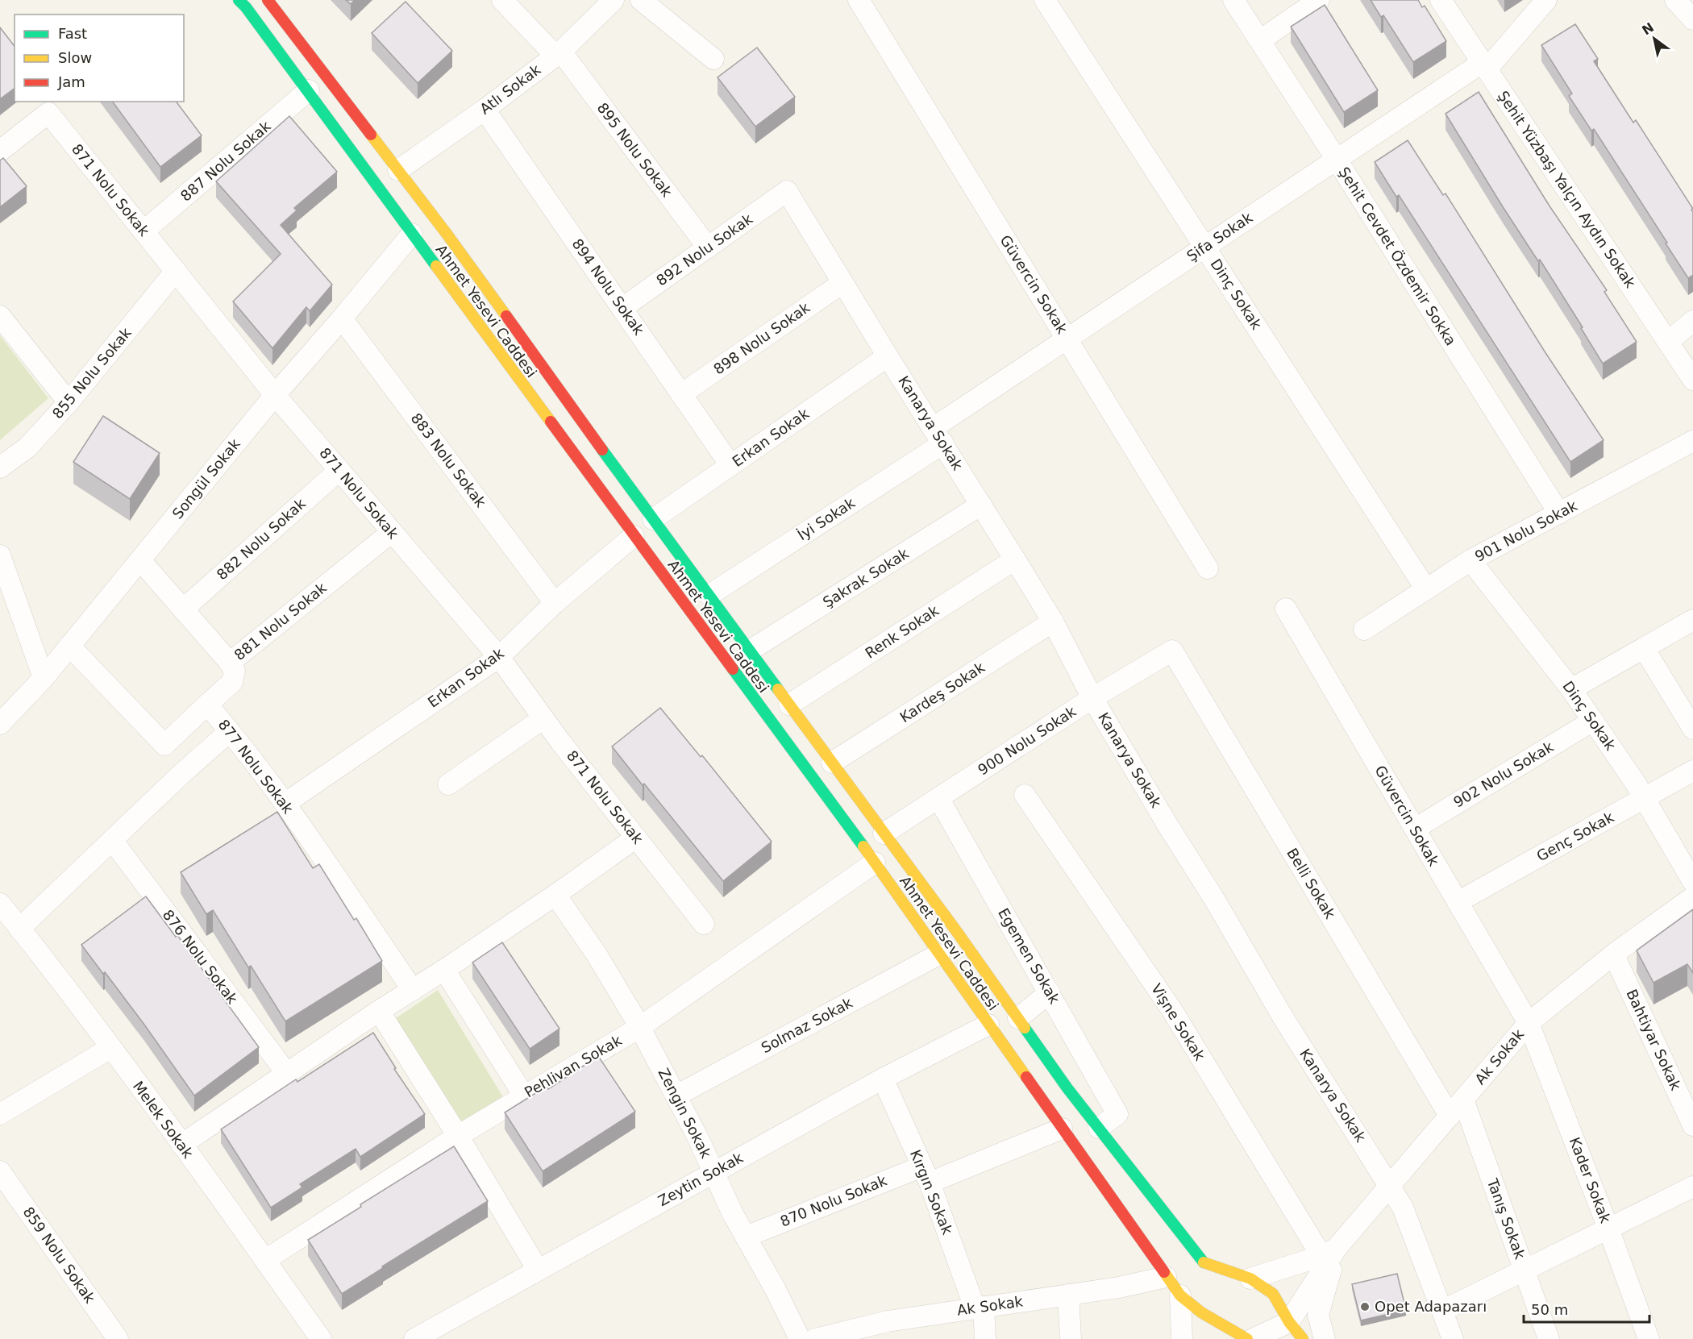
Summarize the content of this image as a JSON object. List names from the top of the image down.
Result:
{
  "streets": {
    "main road": ["Ahmet Yesevi Caddesi"],
    "street": [
      "Atlı Sokak",
      "895 Nolu Sokak",
      "887 Nolu Sokak",
      "Şehit Yüzbaşı Yalçın Aydın Sokak",
      "871 Nolu Sokak",
      "Şifa Sokak",
      "892 Nolu Sokak",
      "Şehit Cevdet Özdemir Sokka",
      "Güvercin Sokak",
      "894 Nolu Sokak",
      "Dinç Sokak",
      "898 Nolu Sokak",
      "855 Nolu Sokak",
      "Kanarya Sokak",
      "Erkan Sokak",
      "883 Nolu Sokak",
      "Songül Sokak",
      "İyi Sokak",
      "901 Nolu Sokak",
      "882 Nolu Sokak",
      "Şakrak Sokak",
      "881 Nolu Sokak",
      "Renk Sokak",
      "Kardeş Sokak",
      "900 Nolu Sokak",
      "877 Nolu Sokak",
      "902 Nolu Sokak",
      "Genç Sokak",
      "Belli Sokak",
      "Egemen Sokak",
      "876 Nolu Sokak",
      "Vişne Sokak",
      "Solmaz Sokak",
      "Bahtiyar Sokak",
      "Ak Sokak",
      "Pehlivan Sokak",
      "Zengin Sokak",
      "Melek Sokak",
      "Zeytin Sokak",
      "Kader Sokak",
      "Kırgın Sokak",
      "870 Nolu Sokak",
      "Tanış Sokak",
      "859 Nolu Sokak"
    ]
  },
  "crossings": [
    ["Atlı Sokak", "895 Nolu Sokak"],
    ["Atlı Sokak", "894 Nolu Sokak"],
    ["Atlı Sokak", "Ahmet Yesevi Caddesi"],
    ["895 Nolu Sokak", "892 Nolu Sokak"],
    ["887 Nolu Sokak", "871 Nolu Sokak"],
    ["887 Nolu Sokak", "Ahmet Yesevi Caddesi"],
    ["Şehit Yüzbaşı Yalçın Aydın Sokak", "Şifa Sokak"],
    ["871 Nolu Sokak", "855 Nolu Sokak"],
    ["871 Nolu Sokak", "Erkan Sokak"],
    ["871 Nolu Sokak", "Songül Sokak"],
    ["871 Nolu Sokak", "882 Nolu Sokak"],
    ["871 Nolu Sokak", "881 Nolu Sokak"],
    ["Şifa Sokak", "Şehit Cevdet Özdemir Sokka"],
    ["Şifa Sokak", "Güvercin Sokak"],
    ["Şifa Sokak", "Dinç Sokak"],
    ["Şifa Sokak", "Kanarya Sokak"],
    ["Şifa Sokak", "İyi Sokak"],
    ["892 Nolu Sokak", "894 Nolu Sokak"],
    ["892 Nolu Sokak", "Kanarya Sokak"],
    ["Şehit Cevdet Özdemir Sokka", "901 Nolu Sokak"],
    ["Güvercin Sokak", "902 Nolu Sokak"],
    ["Güvercin Sokak", "Genç Sokak"],
    ["Güvercin Sokak", "Ak Sokak"],
    ["Güvercin Sokak", "Kader Sokak"],
    ["894 Nolu Sokak", "898 Nolu Sokak"],
    ["894 Nolu Sokak", "Erkan Sokak"],
    ["Dinç Sokak", "901 Nolu Sokak"],
    ["Dinç Sokak", "902 Nolu Sokak"],
    ["Dinç Sokak", "Genç Sokak"],
    ["Ahmet Yesevi Caddesi", "Erkan Sokak"],
    ["Ahmet Yesevi Caddesi", "Songül Sokak"],
    ["Ahmet Yesevi Caddesi", "İyi Sokak"],
    ["Ahmet Yesevi Caddesi", "Şakrak Sokak"],
    ["Ahmet Yesevi Caddesi", "Renk Sokak"],
    ["Ahmet Yesevi Caddesi", "Kardeş Sokak"],
    ["Ahmet Yesevi Caddesi", "900 Nolu Sokak"],
    ["Ahmet Yesevi Caddesi", "Egemen Sokak"],
    ["Ahmet Yesevi Caddesi", "Solmaz Sokak"],
    ["Ahmet Yesevi Caddesi", "Ak Sokak"],
    ["Ahmet Yesevi Caddesi", "Pehlivan Sokak"],
    ["Ahmet Yesevi Caddesi", "Zeytin Sokak"],
    ["Ahmet Yesevi Caddesi", "870 Nolu Sokak"],
    ["898 Nolu Sokak", "Kanarya Sokak"],
    ["Kanarya Sokak", "Erkan Sokak"],
    ["Kanarya Sokak", "İyi Sokak"],
    ["Kanarya Sokak", "Şakrak Sokak"],
    ["Kanarya Sokak", "Renk Sokak"],
    ["Kanarya Sokak", "Kardeş Sokak"],
    ["Kanarya Sokak", "900 Nolu Sokak"],
    ["Kanarya Sokak", "Ak Sokak"],
    ["Erkan Sokak", "883 Nolu Sokak"],
    ["Erkan Sokak", "877 Nolu Sokak"],
    ["883 Nolu Sokak", "Songül Sokak"],
    ["Songül Sokak", "881 Nolu Sokak"],
    ["882 Nolu Sokak", "881 Nolu Sokak"],
    ["900 Nolu Sokak", "Belli Sokak"],
    ["900 Nolu Sokak", "Egemen Sokak"],
    ["Belli Sokak", "Ak Sokak"],
    ["Vişne Sokak", "Ak Sokak"],
    ["Solmaz Sokak", "Zengin Sokak"],
    ["Bahtiyar Sokak", "Ak Sokak"],
    ["Ak Sokak", "Kader Sokak"],
    ["Ak Sokak", "Kırgın Sokak"],
    ["Ak Sokak", "Tanış Sokak"],
    ["Pehlivan Sokak", "Zengin Sokak"],
    ["Pehlivan Sokak", "Melek Sokak"],
    ["Zengin Sokak", "Zeytin Sokak"],
    ["Zengin Sokak", "870 Nolu Sokak"],
    ["Zeytin Sokak", "Kırgın Sokak"],
    ["Kırgın Sokak", "870 Nolu Sokak"]
  ],
  "places": ["Opet Adapazarı"],
  "legend": ["Fast", "Slow", "Jam"],
  "scale_bar": "50 m",
  "north": "top left"
}
